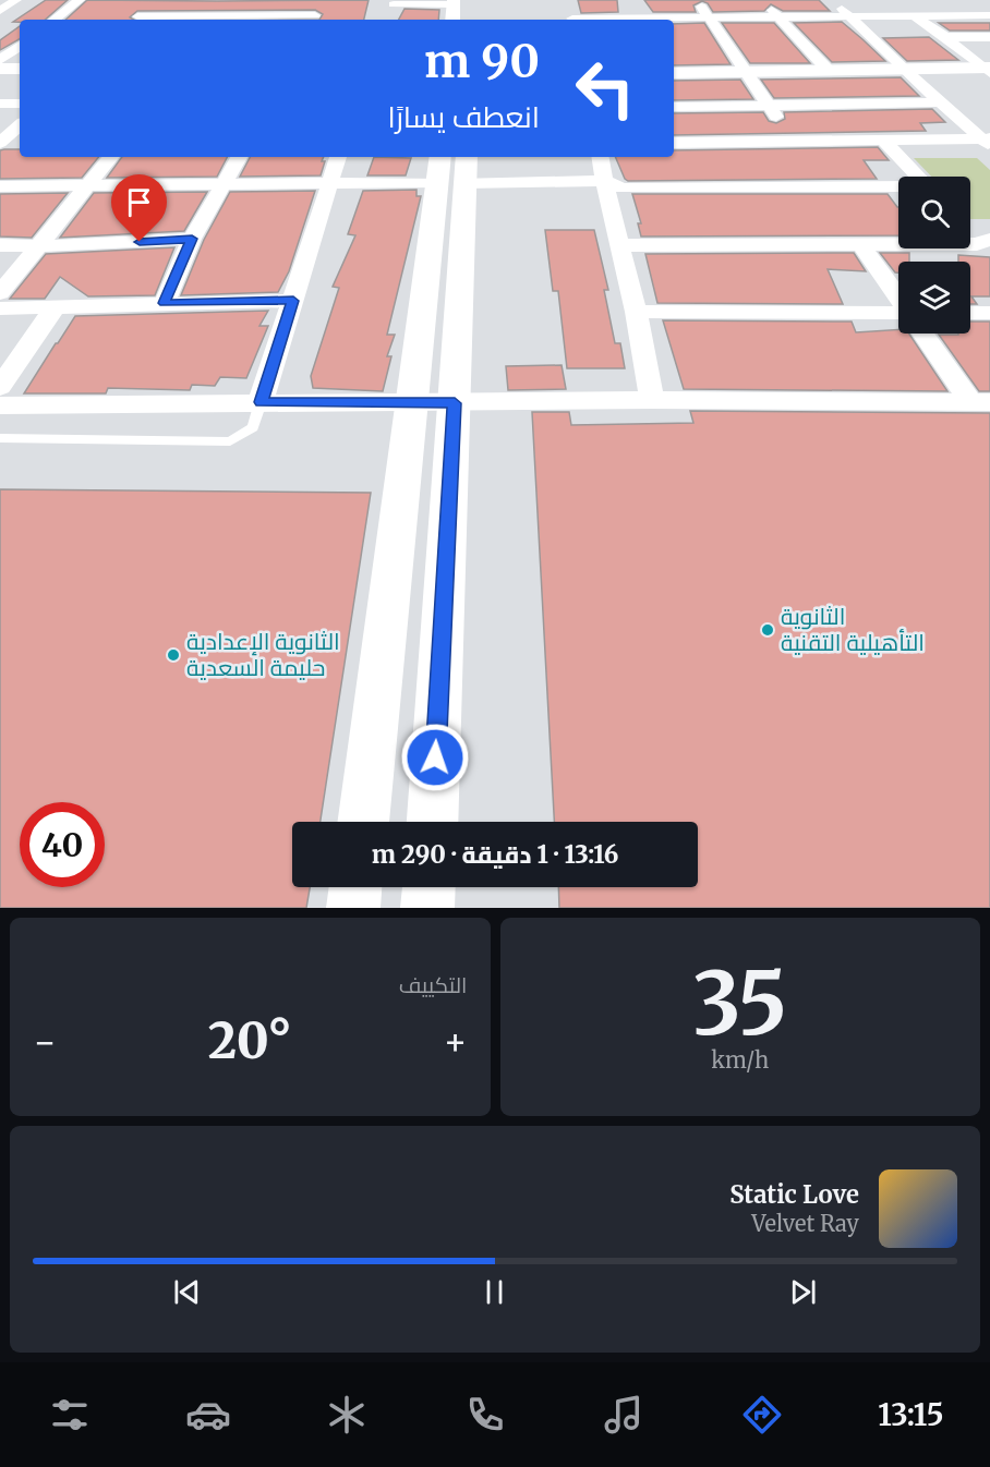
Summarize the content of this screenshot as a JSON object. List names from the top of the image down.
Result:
{
  "places": ["الثانوية التأهيلية التقنية", "الثانوية الإعدادية حليمة السعدية"],
  "page": {
    "turn": ["90 m", "انعطف يسارًا"],
    "limit": "40",
    "trip": "13:16 · 1 دقيقة · 290 m",
    "tile": [
      ["35", "km/h"],
      "التكييف"
    ],
    "heat": ["−", "20°", "+"],
    "song": ["Static Love", "Velvet Ray"],
    "tabs": "13:15"
  }
}
